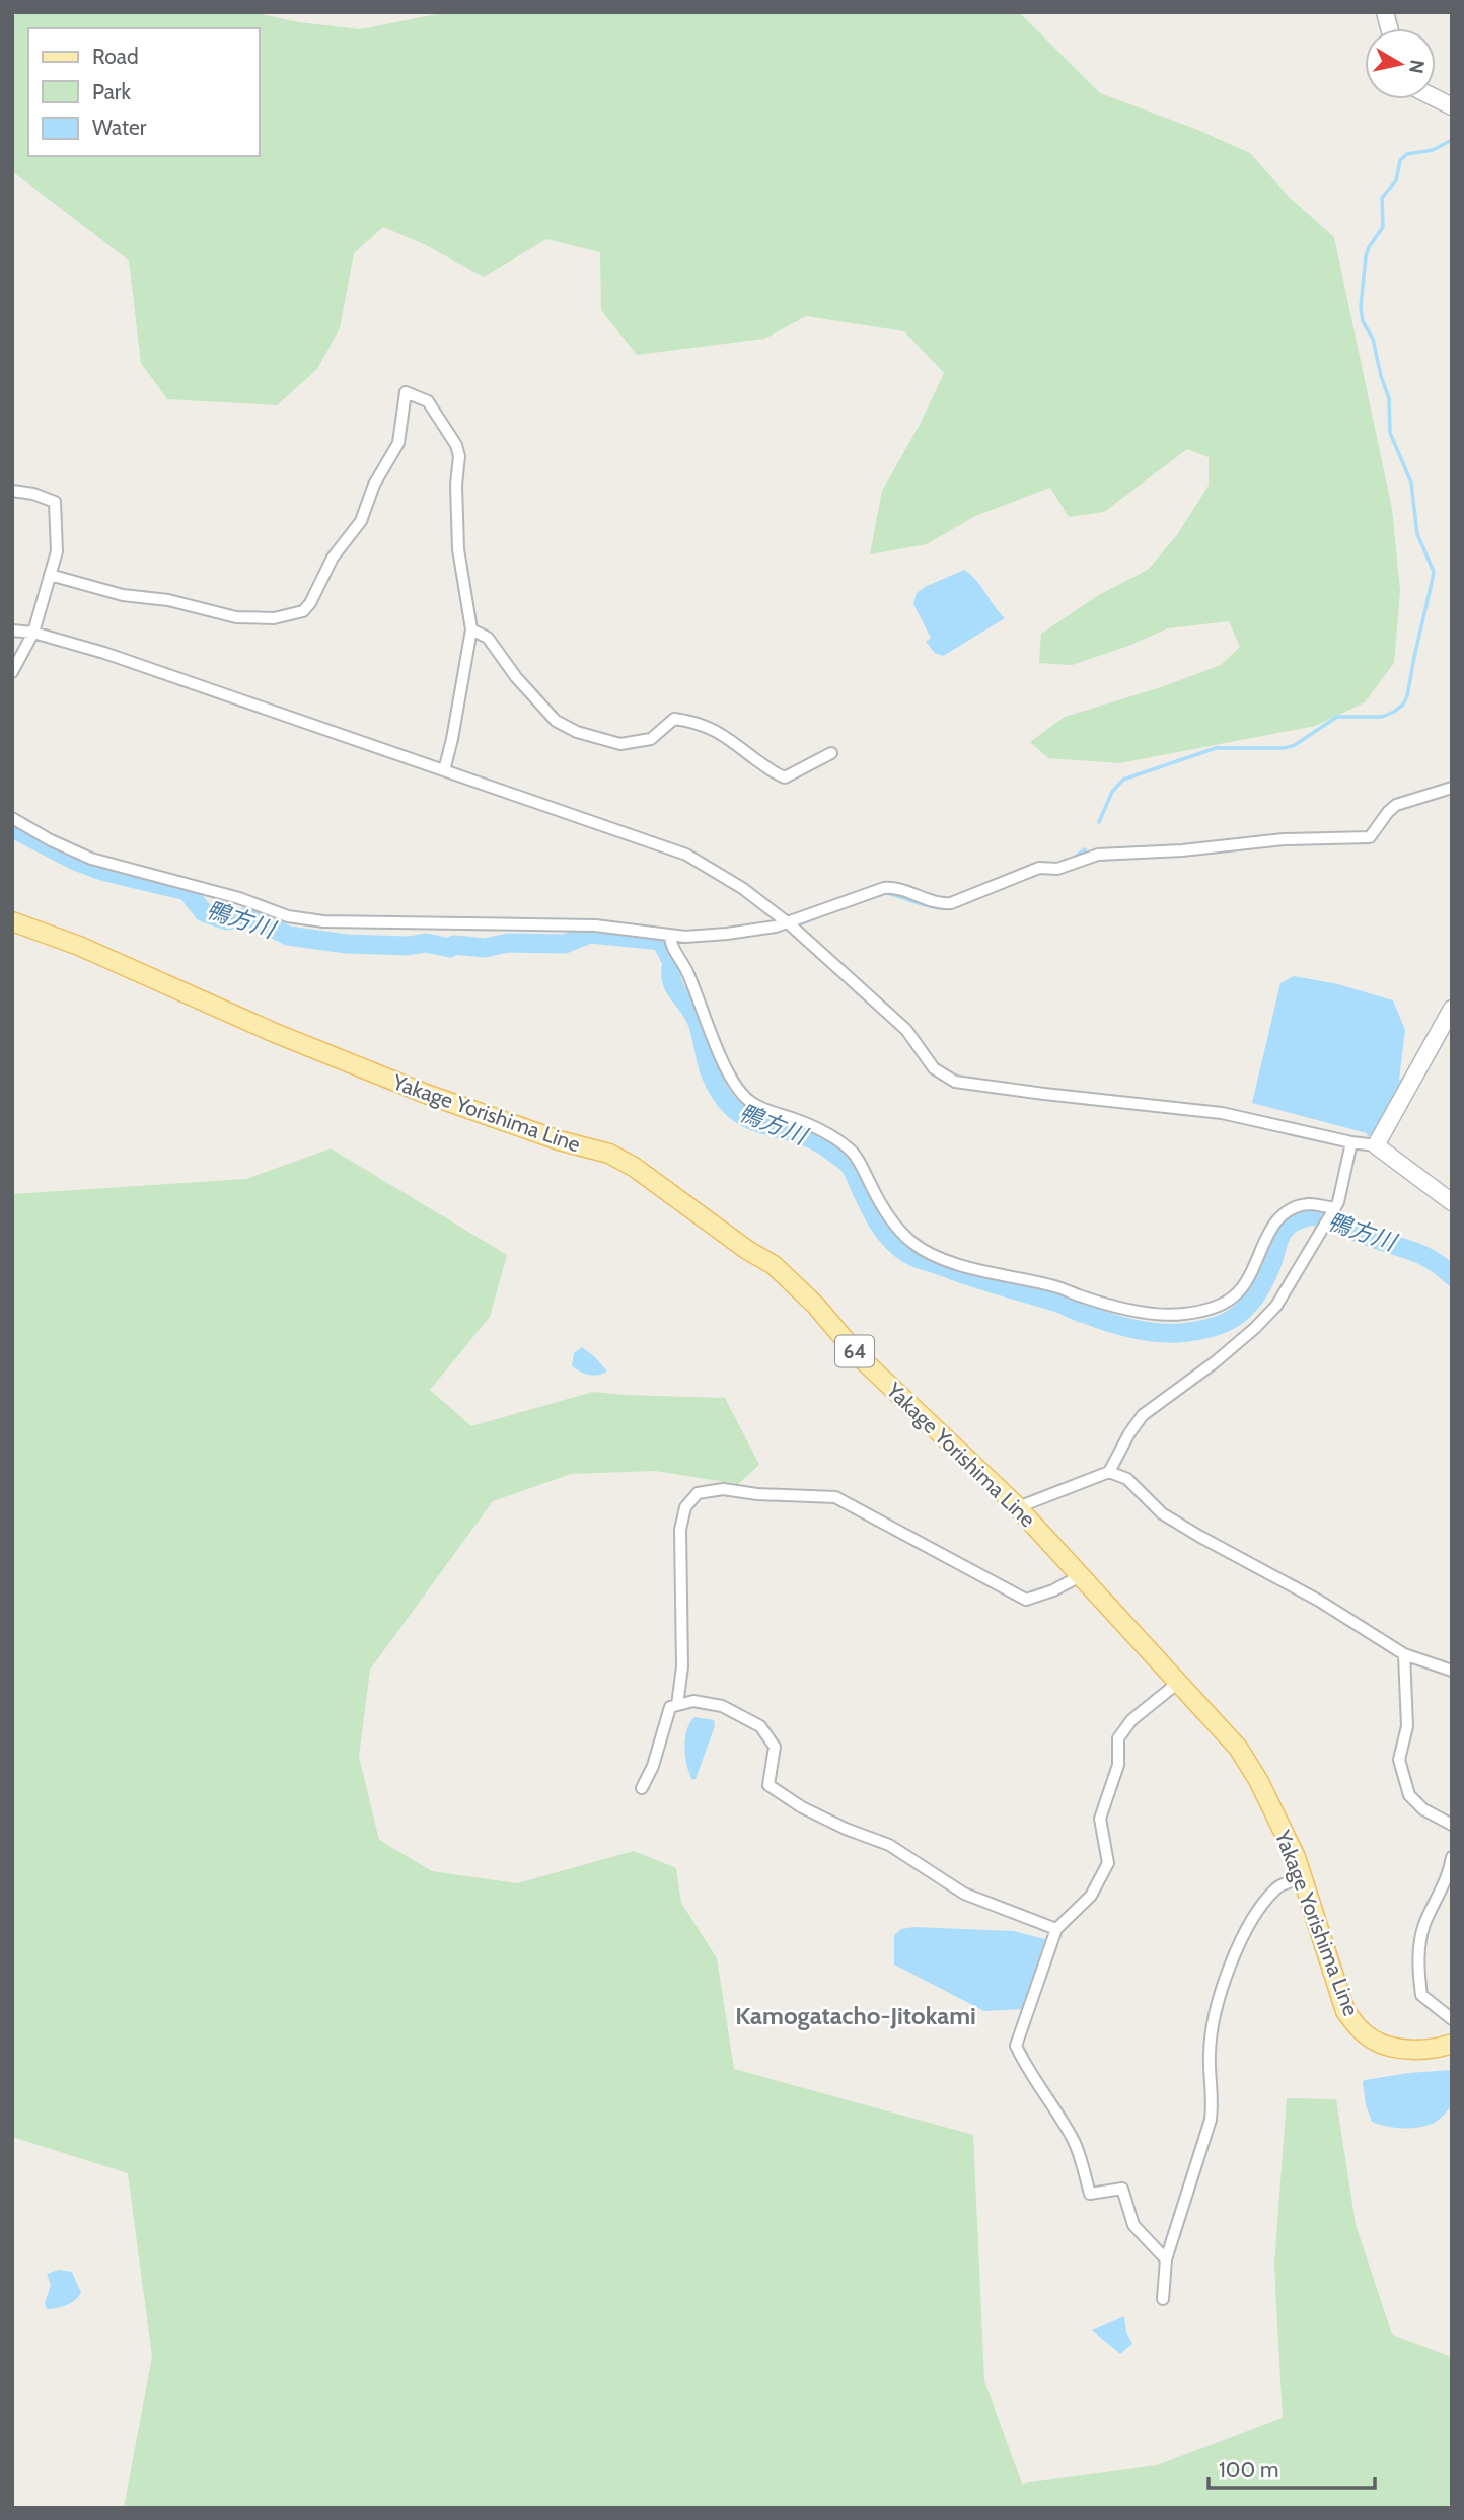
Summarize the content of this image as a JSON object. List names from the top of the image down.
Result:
{
  "streets": {
    "main road": ["Yakage Yorishima Line", "64"]
  },
  "districts": ["Kamogatacho-Jitokami"],
  "water": ["鴨方川"],
  "legend": ["Road", "Park", "Water"],
  "scale_bar": "100 m",
  "north": "right"
}
